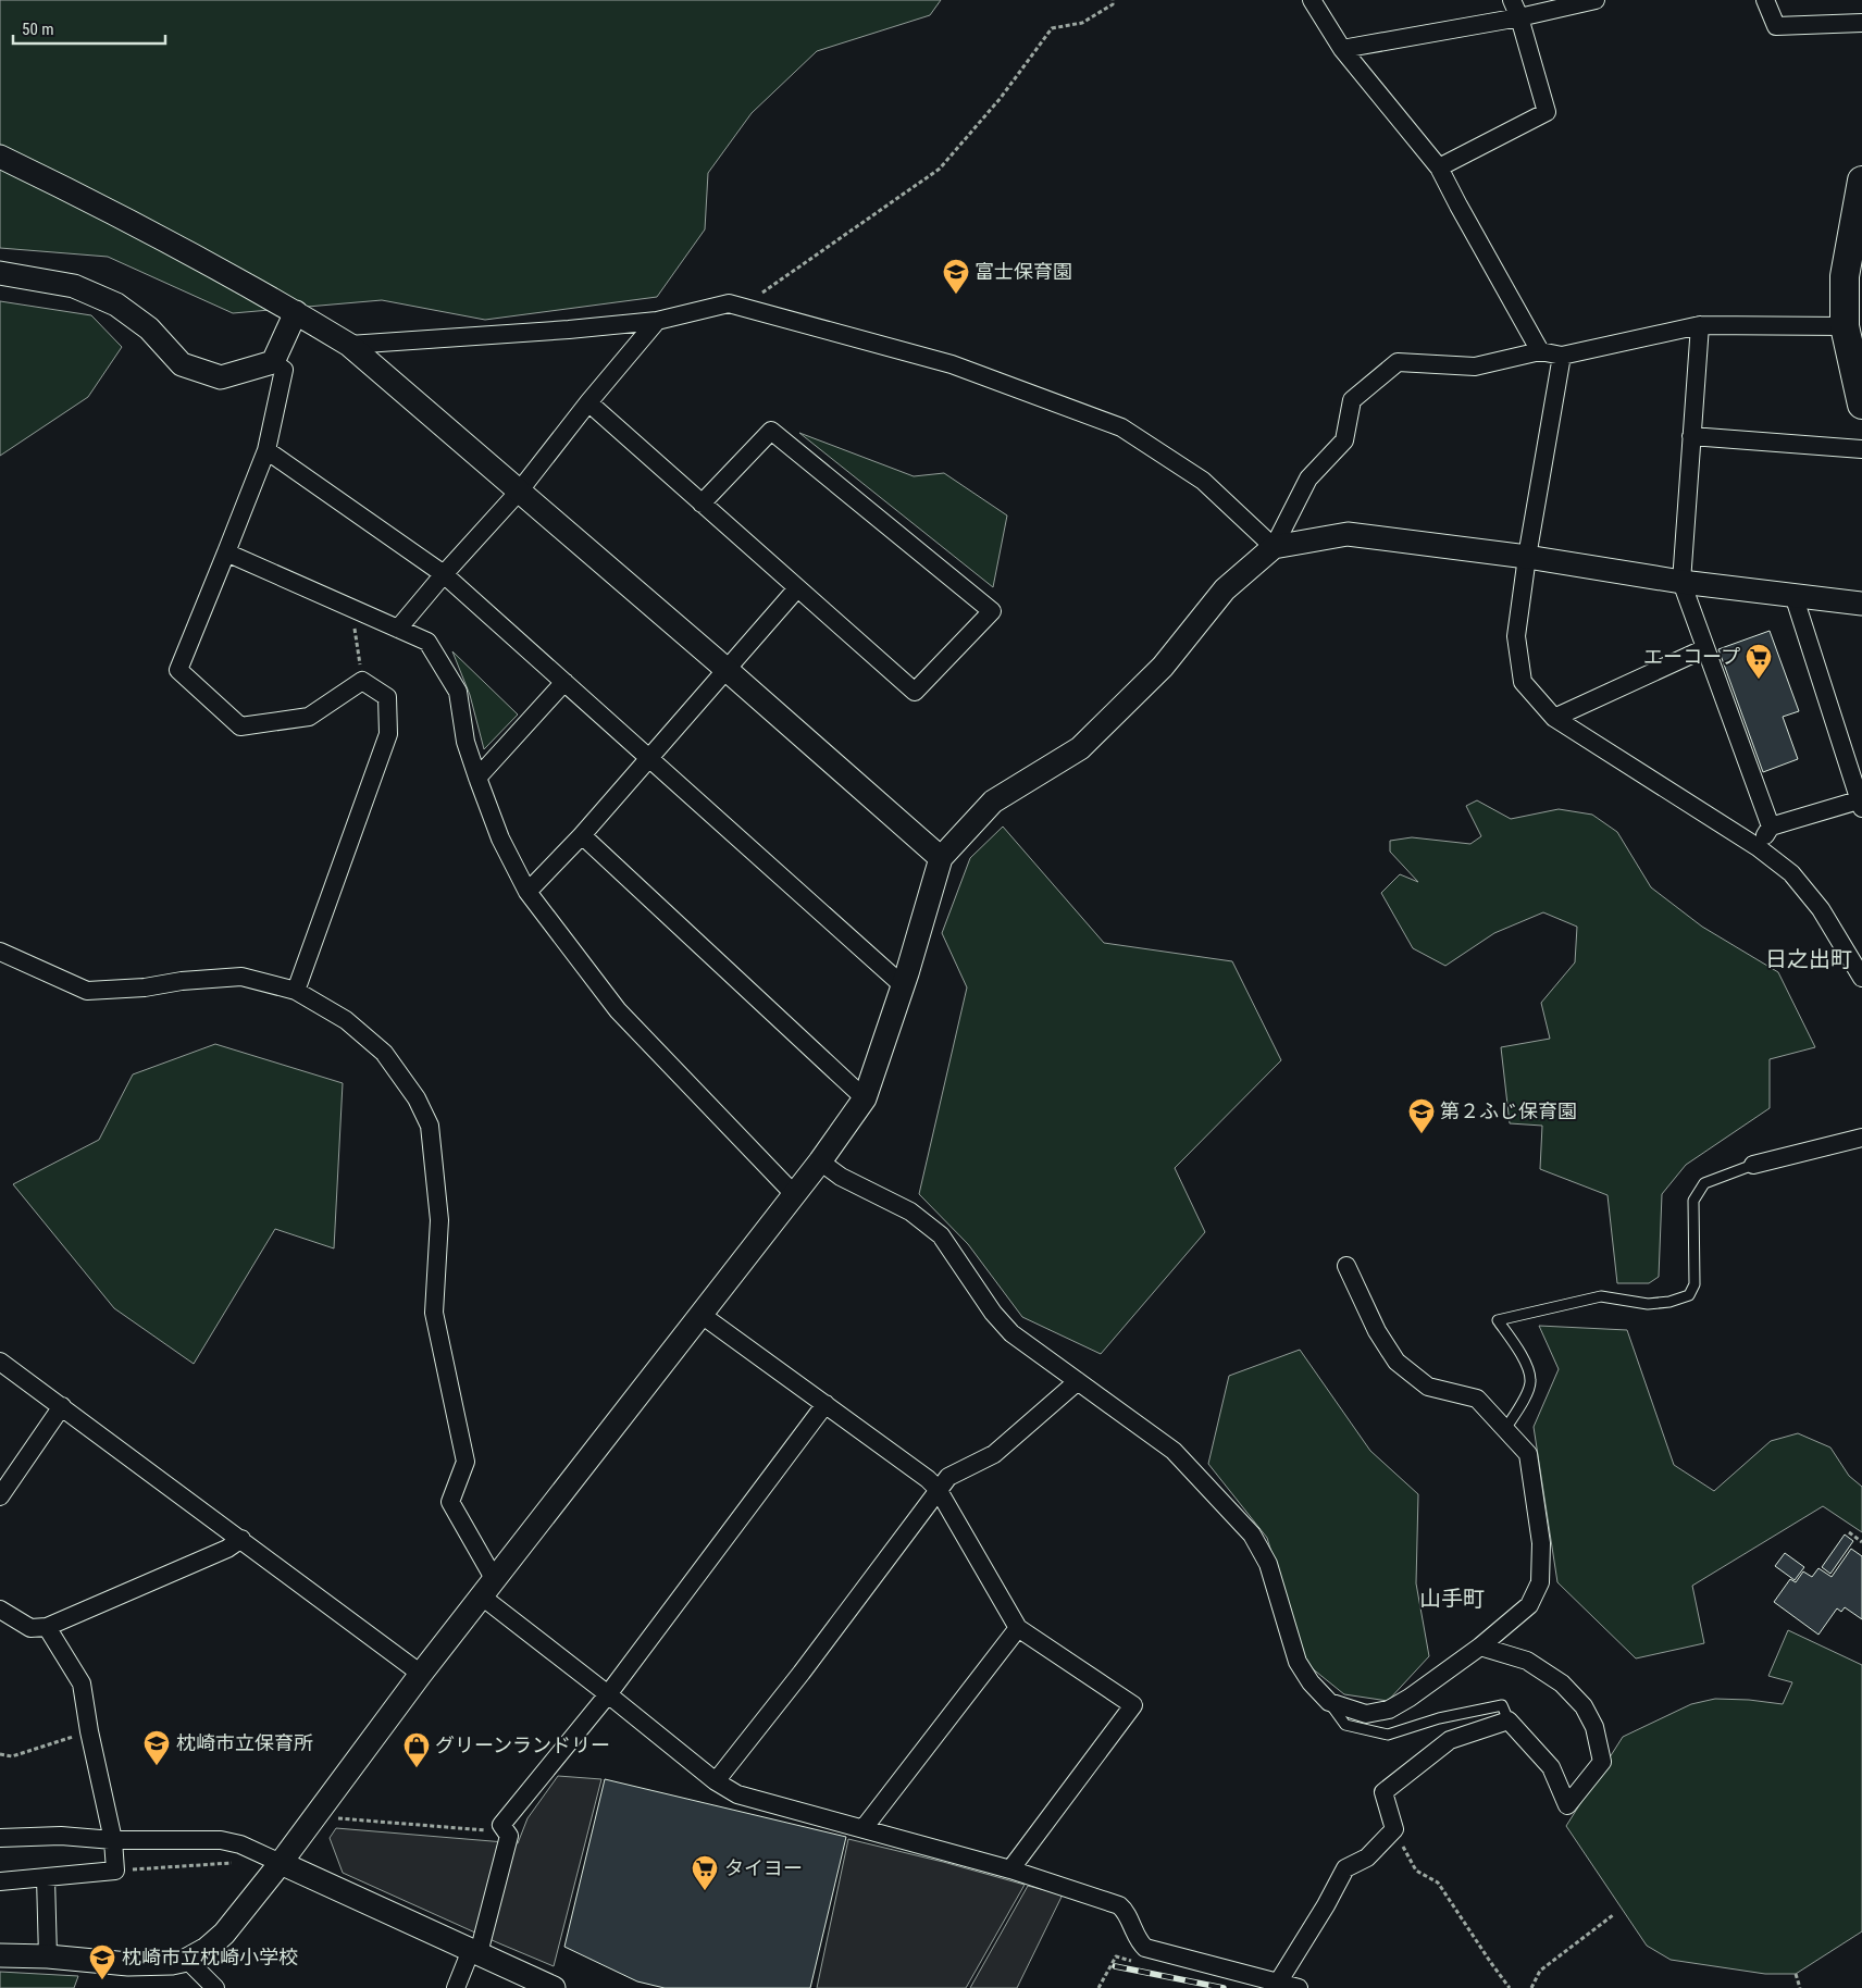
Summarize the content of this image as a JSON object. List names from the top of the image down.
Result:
{
  "districts": ["日之出町", "山手町"],
  "places": {
    "school or university": [
      "富士保育園",
      "第２ふじ保育園",
      "枕崎市立保育所",
      "枕崎市立枕崎小学校"
    ],
    "supermarket": ["エーコープ", "タイヨー"],
    "shop": ["グリーンランドリー"]
  },
  "scale_bar": "50 m"
}
